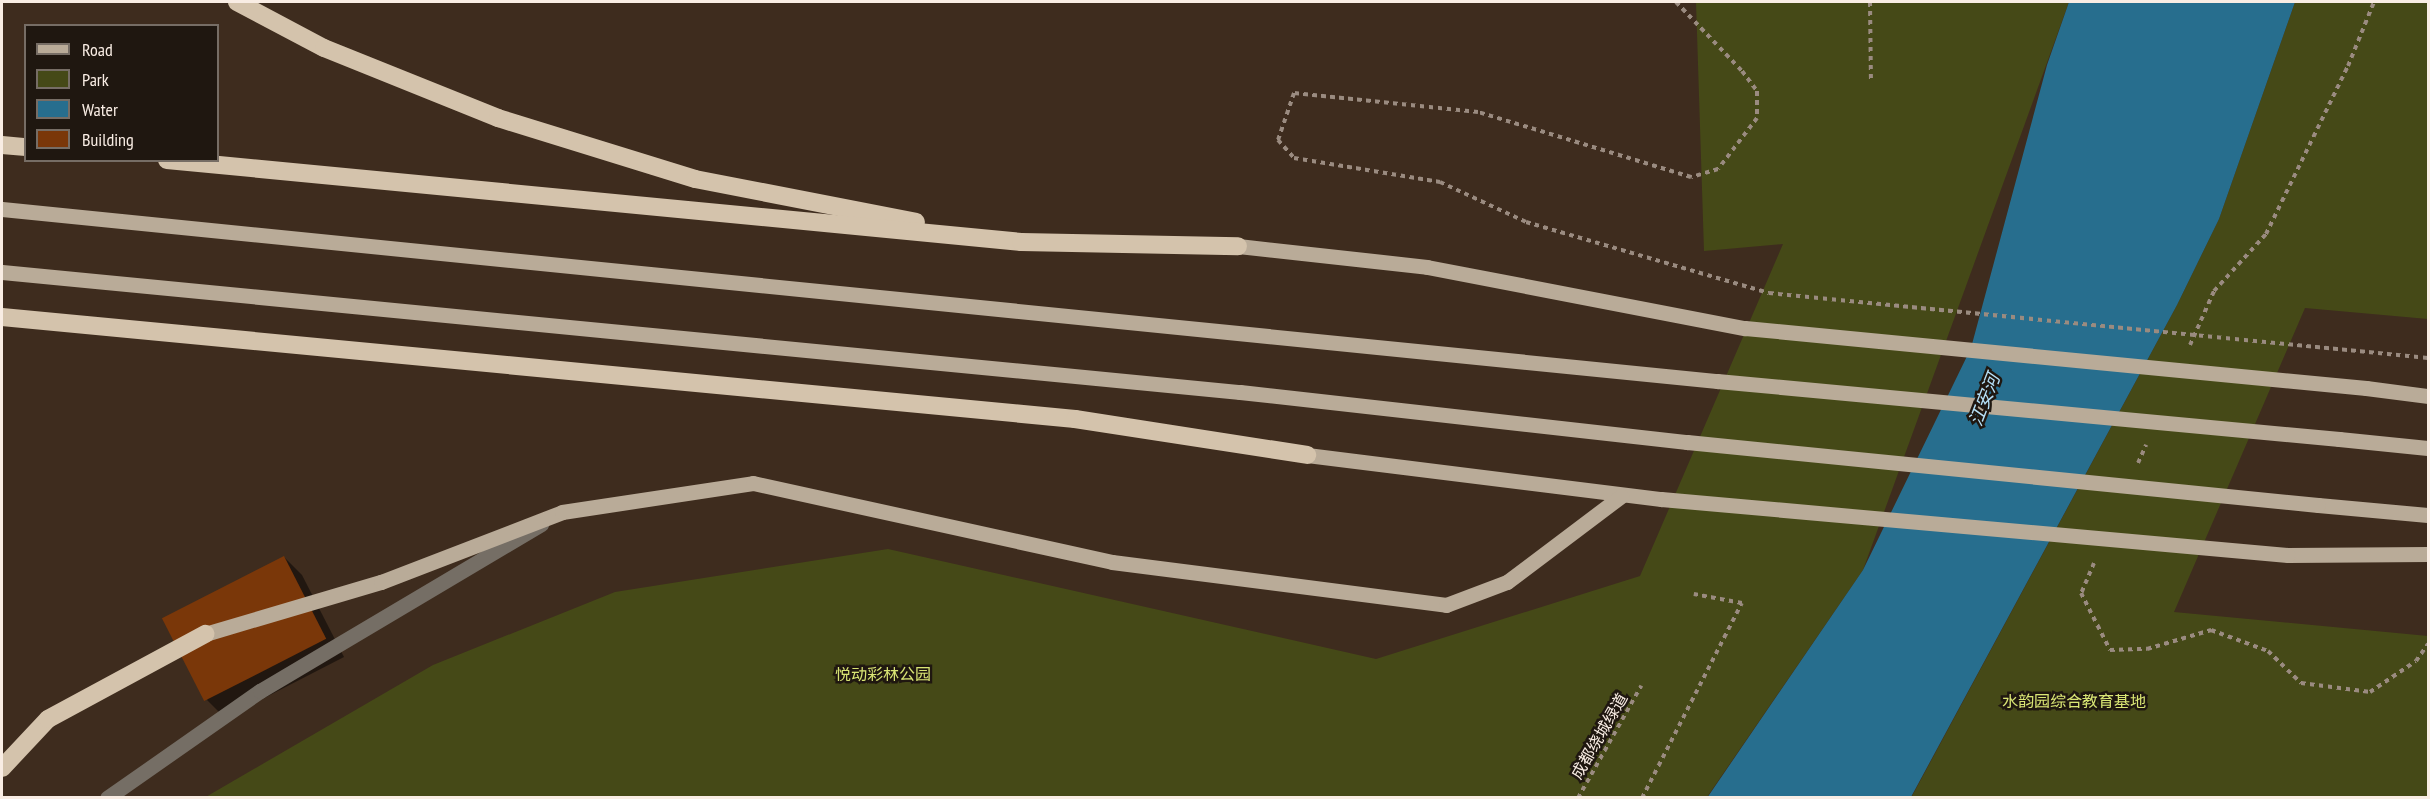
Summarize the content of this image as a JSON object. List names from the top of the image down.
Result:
{
  "streets": {
    "path": ["成都绕城绿道"]
  },
  "water": ["江安河"],
  "parks": ["悦动彩林公园", "水韵园综合教育基地"],
  "legend": [
    "Road",
    "Park",
    "Water",
    "Building"
  ]
}
